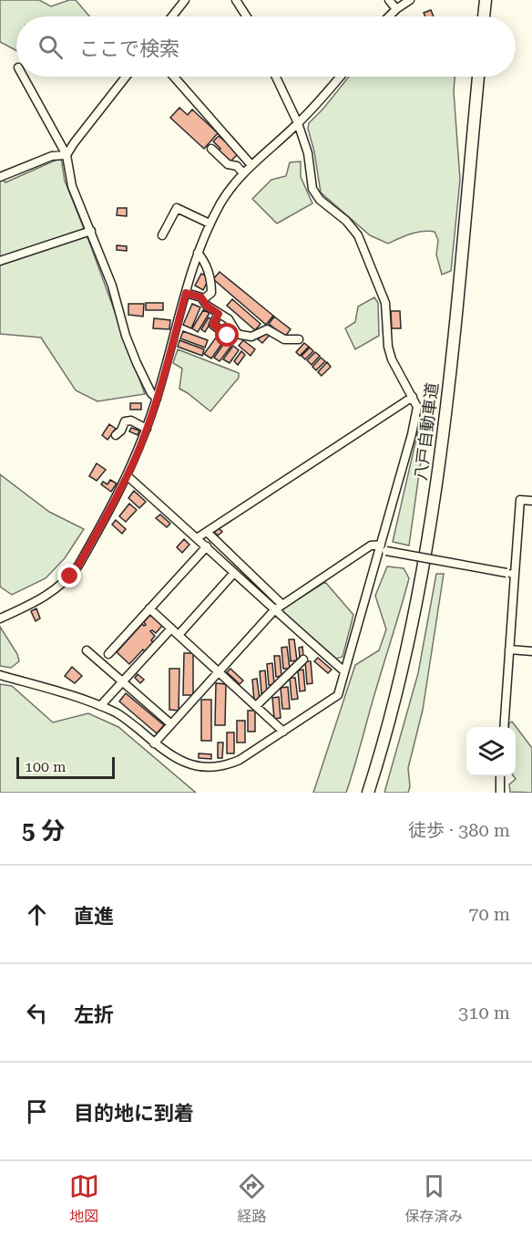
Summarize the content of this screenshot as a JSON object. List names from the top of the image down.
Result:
{
  "streets": {
    "highway": ["八戸自動車道"]
  },
  "scale_bar": "100 m",
  "page": {
    "search": "ここで検索",
    "scale": "100 m",
    "heading": ["5 分", "徒歩 · 380 m"],
    "list": [
      ["直進", "70 m"],
      ["左折", "310 m"],
      "目的地に到着"
    ],
    "nav": ["地図", "経路", "保存済み"]
  }
}
